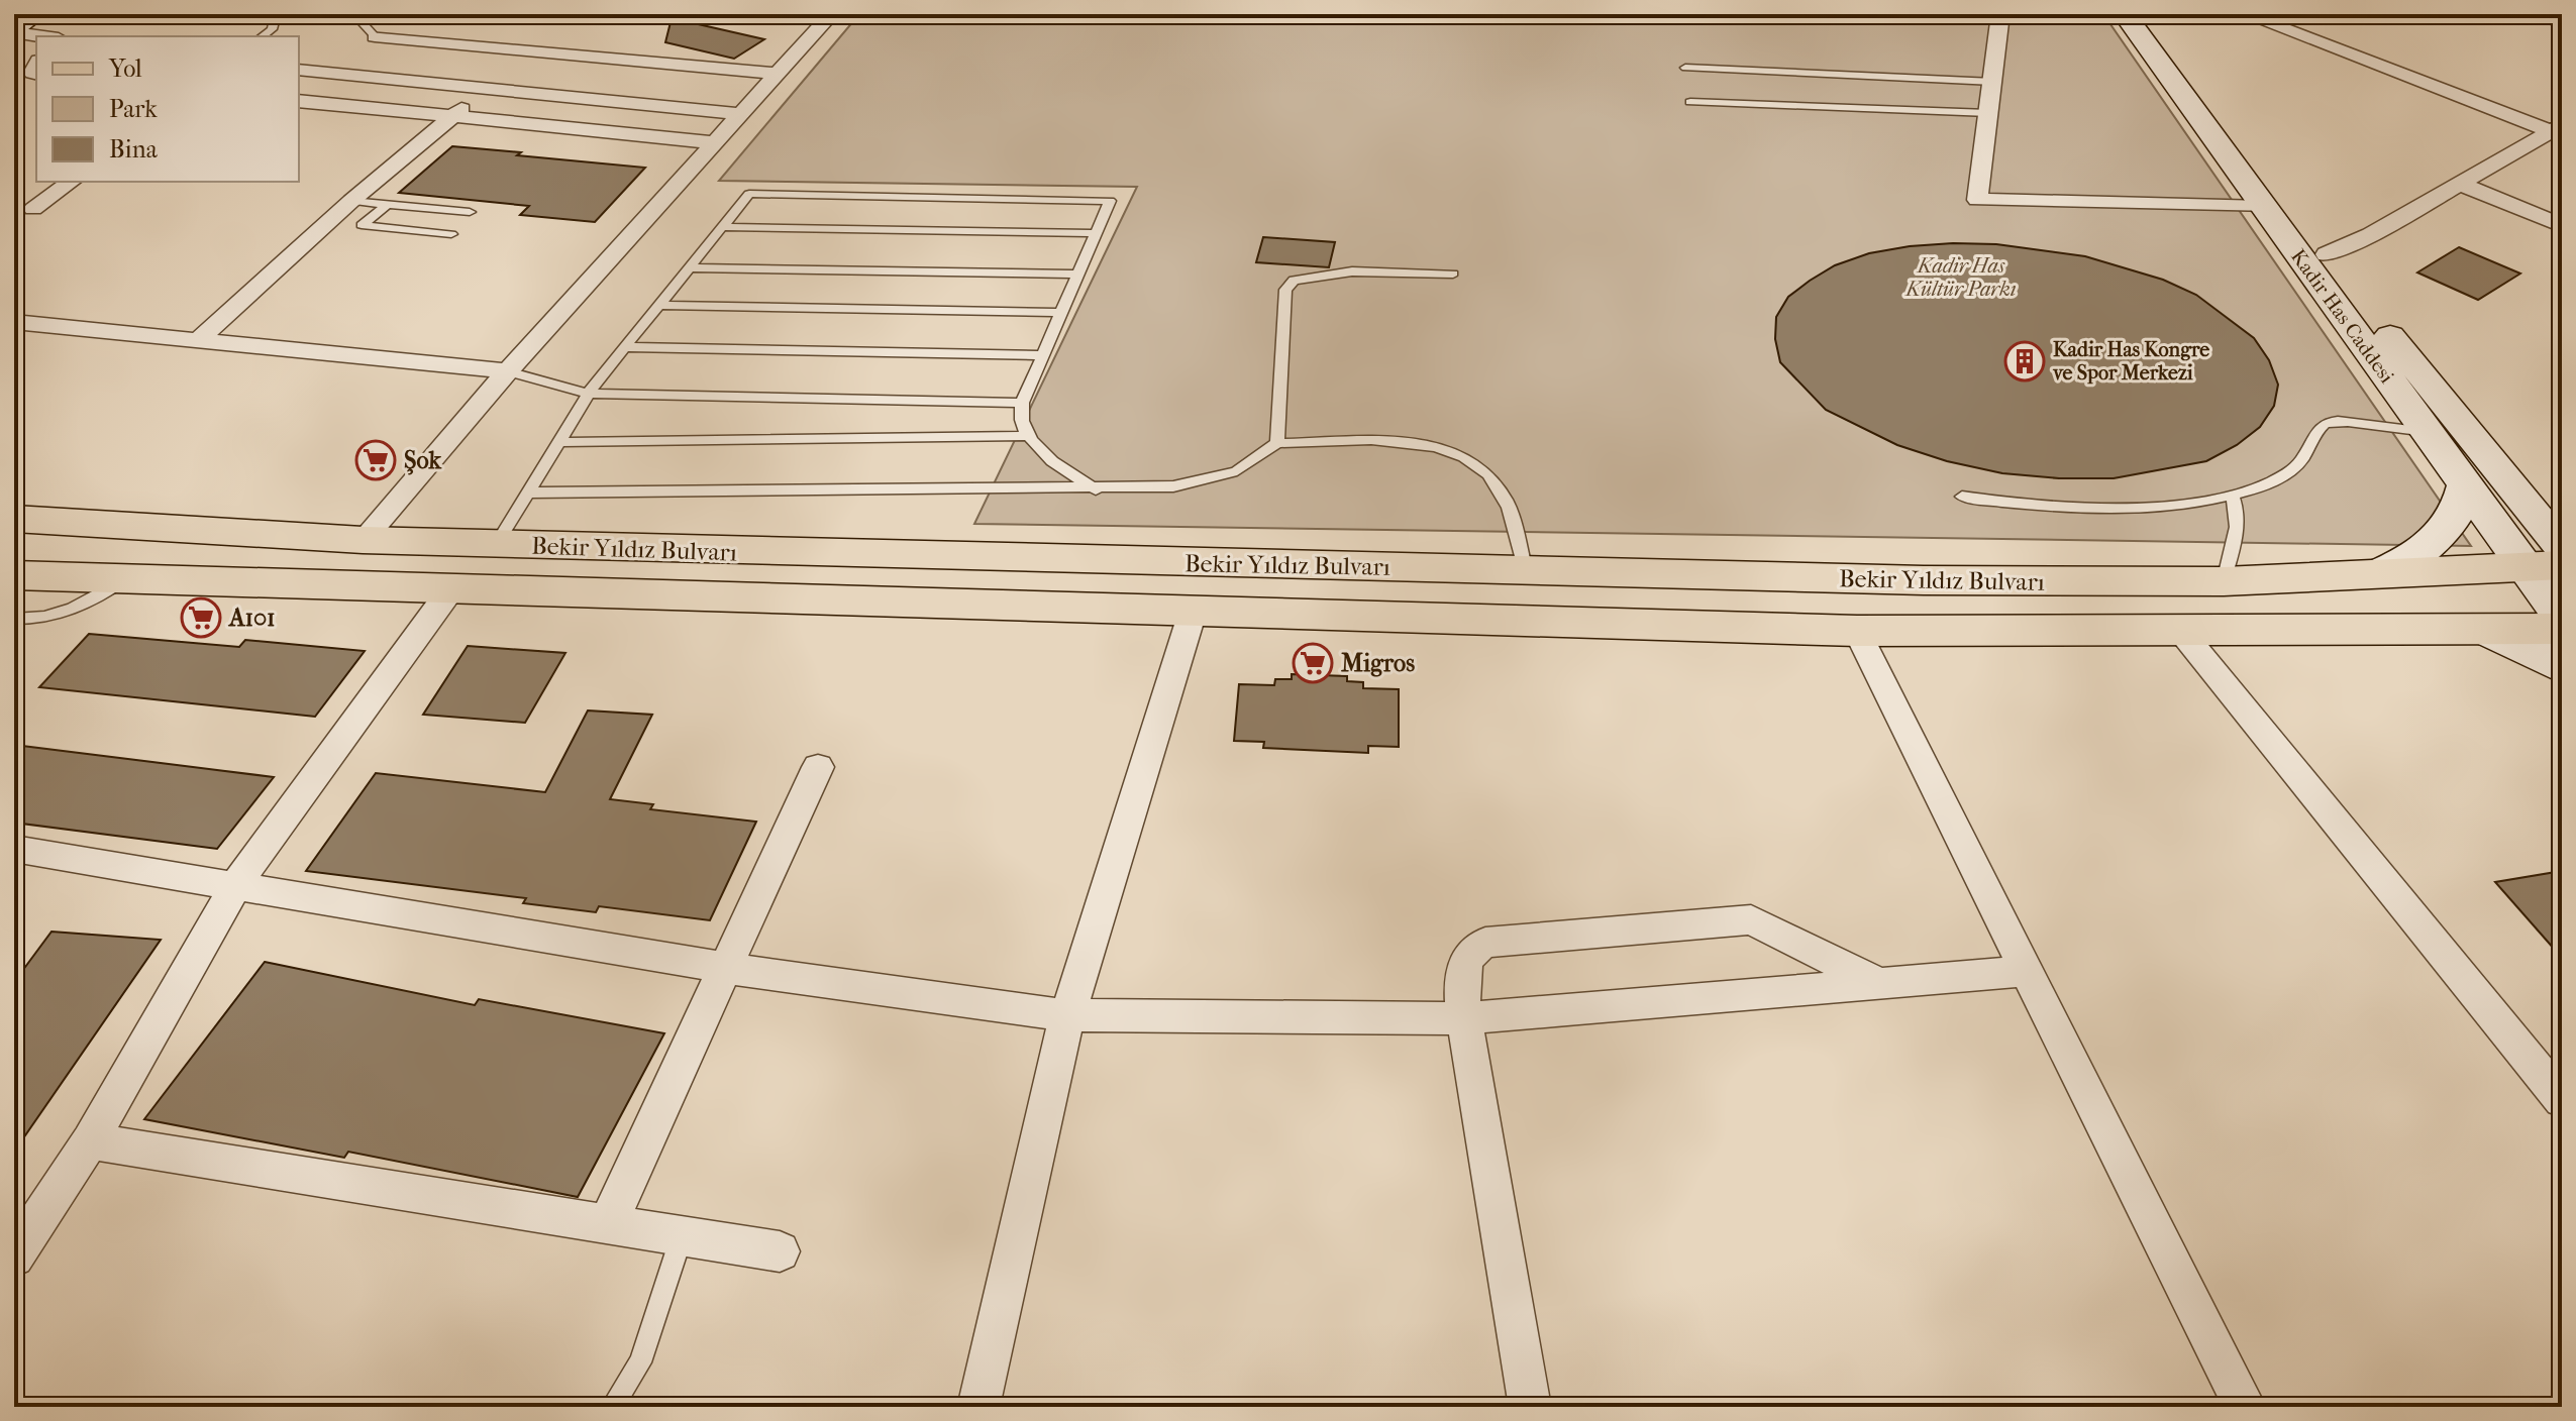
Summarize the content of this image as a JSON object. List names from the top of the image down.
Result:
{
  "streets": {
    "main road": ["Bekir Yıldız Bulvarı"],
    "street": ["Kadir Has Caddesi"]
  },
  "crossings": [
    ["Kadir Has Caddesi", "Bekir Yıldız Bulvarı"]
  ],
  "parks": ["Kadir Has Kültür Parkı"],
  "places": {
    "building": ["Kadir Has Kongre ve Spor Merkezi"],
    "supermarket": ["Şok", "A101", "Migros"]
  },
  "legend": ["Yol", "Park", "Bina"]
}
